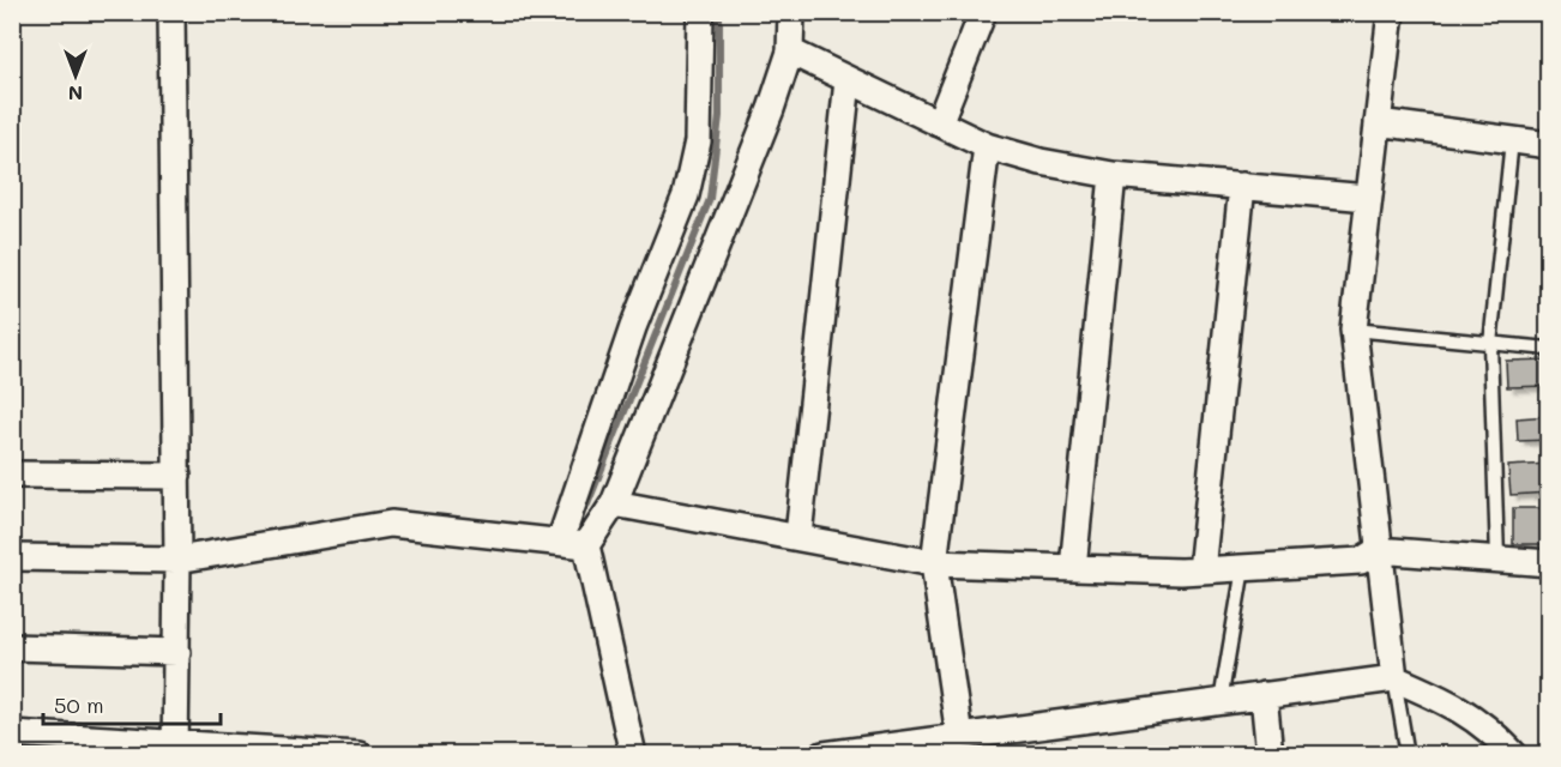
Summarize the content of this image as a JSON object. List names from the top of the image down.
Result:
{
  "scale_bar": "50 m",
  "north": "bottom"
}
